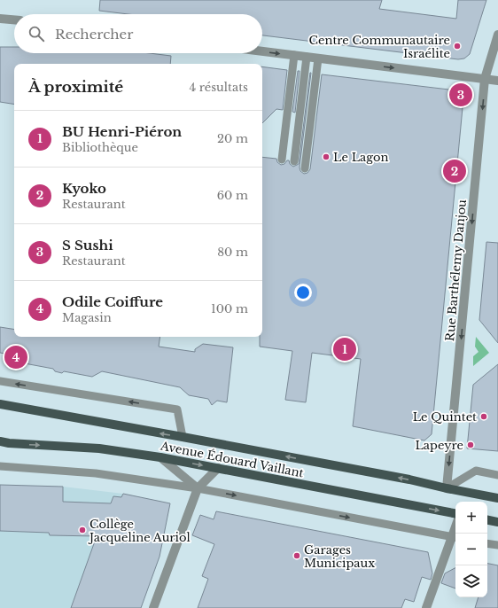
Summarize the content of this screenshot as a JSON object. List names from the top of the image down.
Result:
{
  "streets": {
    "main road": ["Avenue Édouard Vaillant"],
    "street": ["Rue Barthélemy Danjou"]
  },
  "crossings": [
    ["Rue Barthélemy Danjou", "Avenue Édouard Vaillant"]
  ],
  "one_way": ["Rue Barthélemy Danjou"],
  "places": [
    "Centre Communautaire Israélite",
    "Le Lagon",
    "Le Quintet",
    "Lapeyre",
    "Collège Jacqueline Auriol",
    "Garages Municipaux"
  ],
  "page": {
    "search": "Rechercher",
    "heading": ["À proximité", "4 résultats"],
    "pins": [
      "3",
      "2",
      "1",
      "4"
    ],
    "list": [
      {
        "mark": "1",
        "name": "BU Henri-Piéron",
        "note": "Bibliothèque",
        "value": "20 m"
      },
      {
        "mark": "2",
        "name": "Kyoko",
        "note": "Restaurant",
        "value": "60 m"
      },
      {
        "mark": "3",
        "name": "S Sushi",
        "note": "Restaurant",
        "value": "80 m"
      },
      {
        "mark": "4",
        "name": "Odile Coiffure",
        "note": "Magasin",
        "value": "100 m"
      }
    ],
    "map_buttons": ["+", "−"]
  }
}
